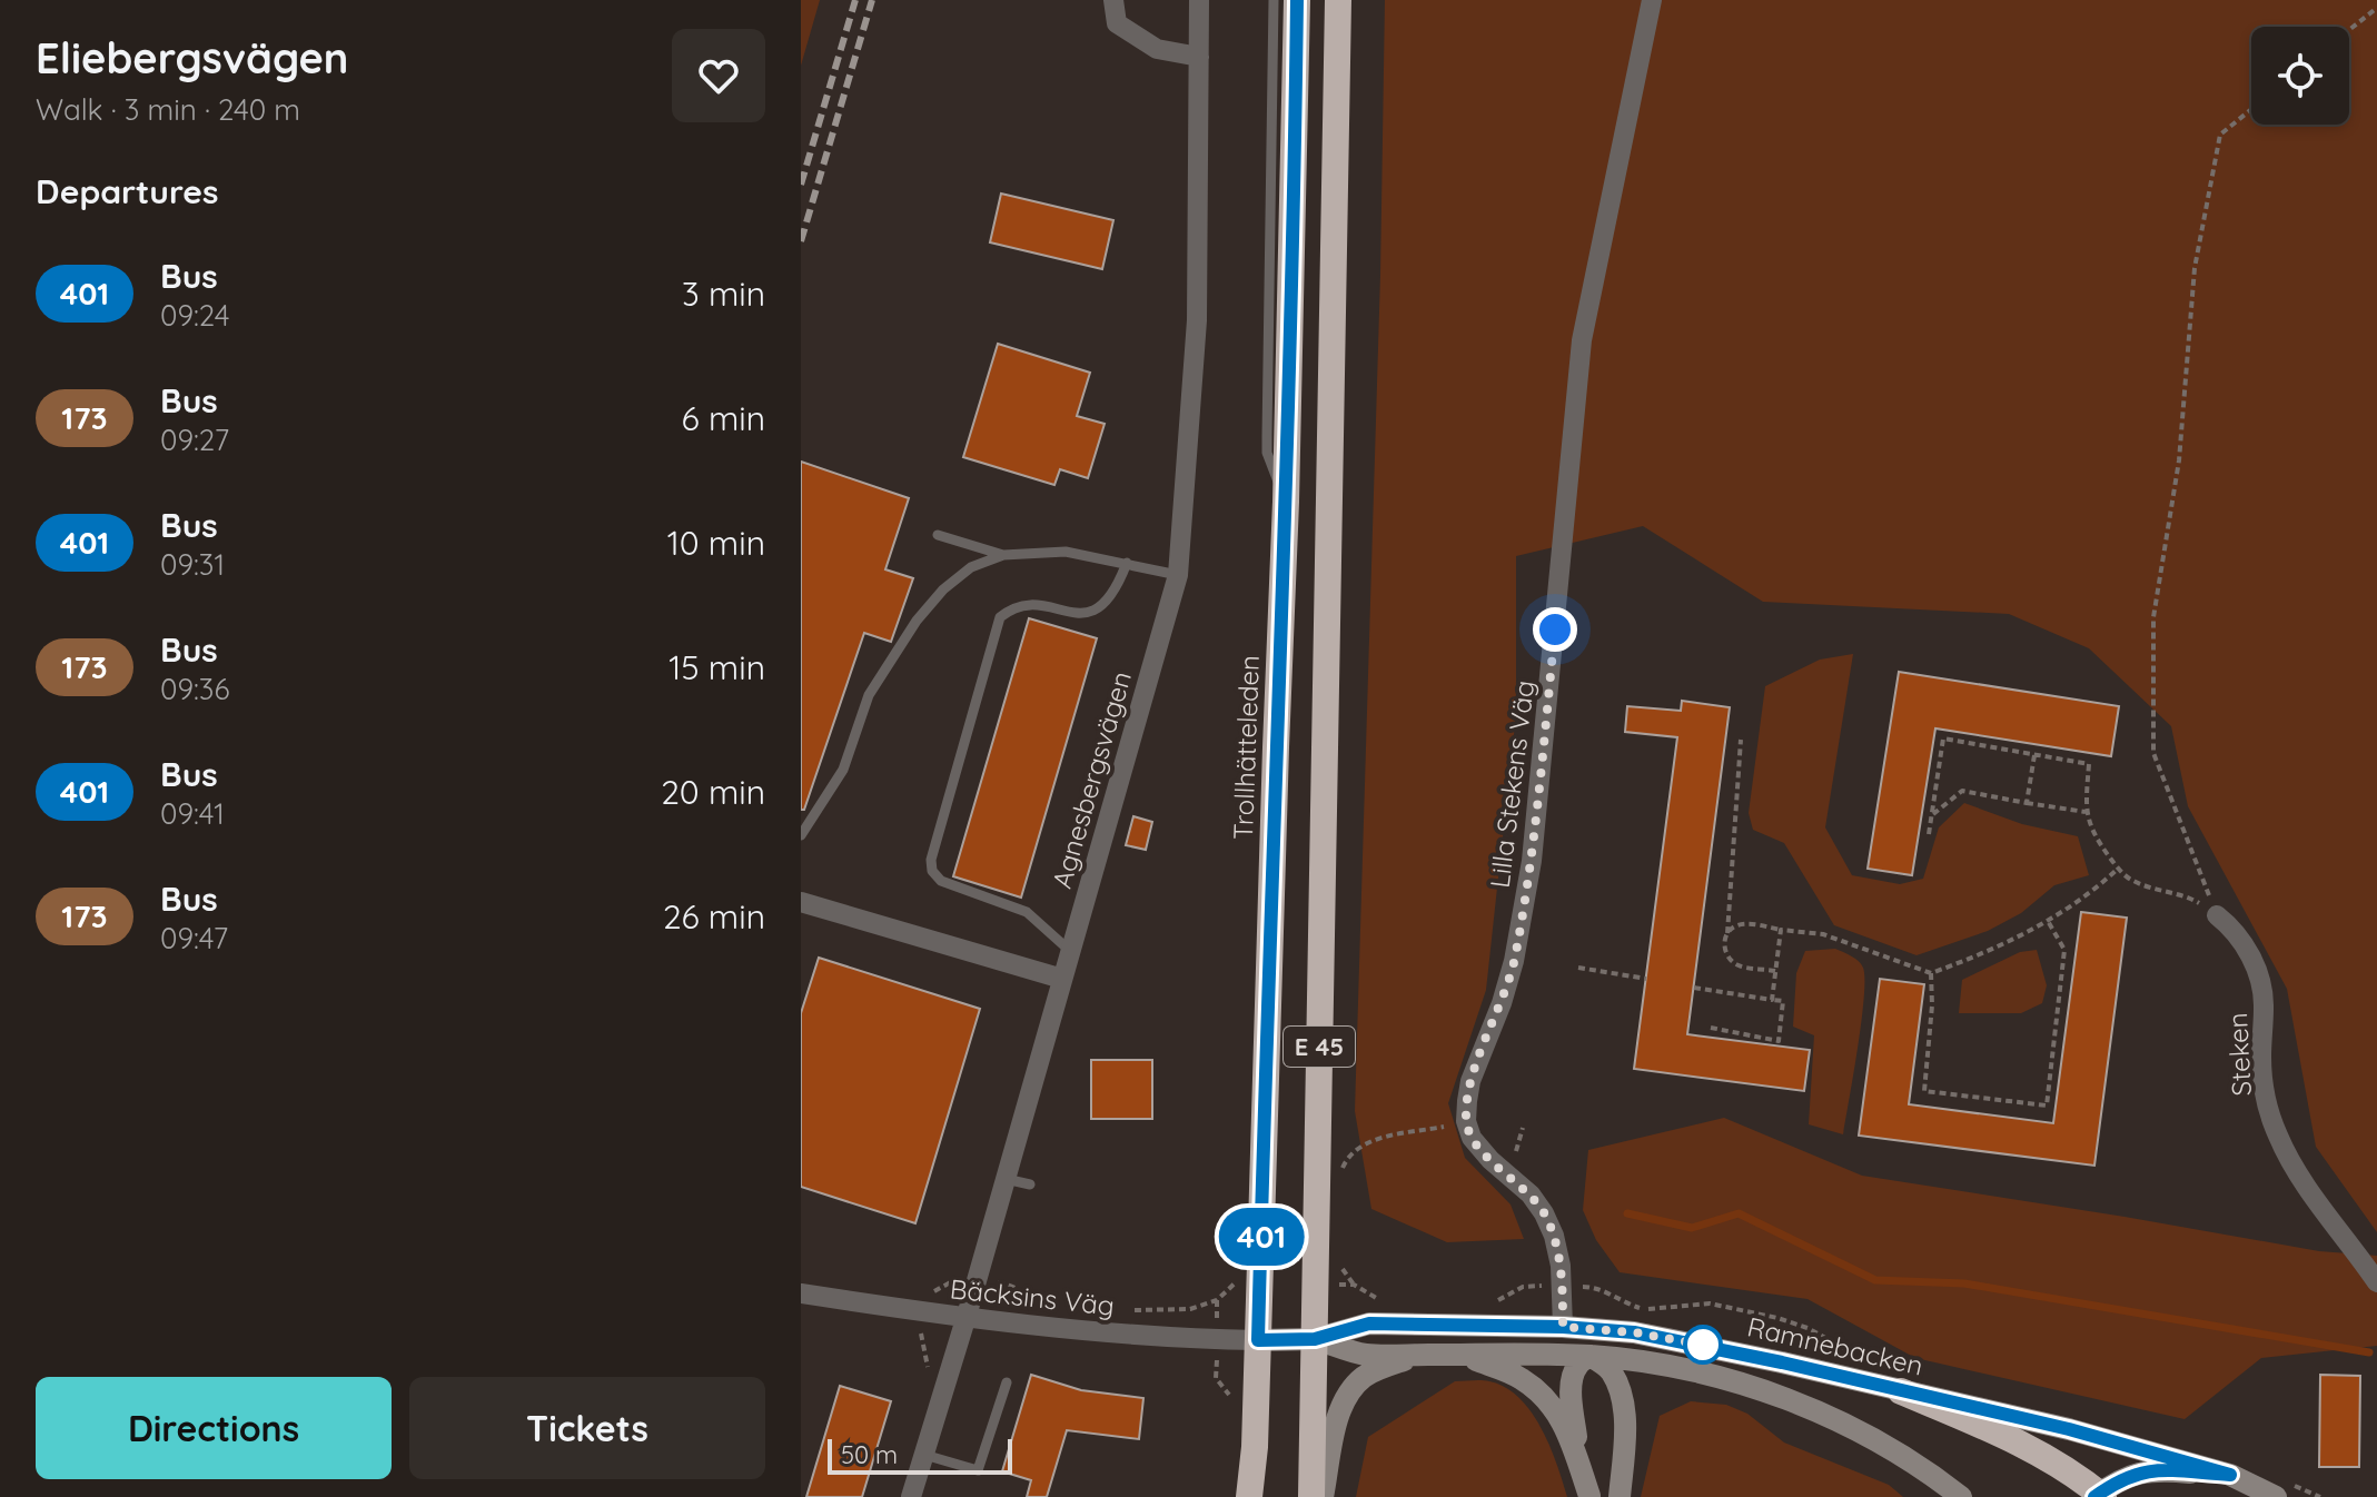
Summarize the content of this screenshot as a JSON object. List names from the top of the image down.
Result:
{
  "streets": {
    "highway": ["Trollhätteleden", "E 45"],
    "street": [
      "Agnesbergsvägen",
      "Lilla Stekens Väg",
      "Steken",
      "Bäcksins Väg",
      "Ramnebacken"
    ]
  },
  "crossings": [
    ["Trollhätteleden", "Bäcksins Väg"],
    ["Trollhätteleden", "Ramnebacken"],
    ["Agnesbergsvägen", "Bäcksins Väg"],
    ["E 45", "Ramnebacken"],
    ["Bäcksins Väg", "Ramnebacken"]
  ],
  "lines": ["bus line 401"],
  "scale_bar": "50 m",
  "page": {
    "heading": [
      ["Eliebergsvägen", "Walk · 3 min · 240 m"],
      "Departures"
    ],
    "on_map": "401",
    "list": [
      {
        "mark": "401",
        "name": "Bus",
        "note": "09:24",
        "value": "3 min"
      },
      {
        "mark": "173",
        "name": "Bus",
        "note": "09:27",
        "value": "6 min"
      },
      {
        "mark": "401",
        "name": "Bus",
        "note": "09:31",
        "value": "10 min"
      },
      {
        "mark": "173",
        "name": "Bus",
        "note": "09:36",
        "value": "15 min"
      },
      {
        "mark": "401",
        "name": "Bus",
        "note": "09:41",
        "value": "20 min"
      },
      {
        "mark": "173",
        "name": "Bus",
        "note": "09:47",
        "value": "26 min"
      }
    ],
    "buttons": ["Directions", "Tickets"],
    "scale": "50 m"
  }
}
